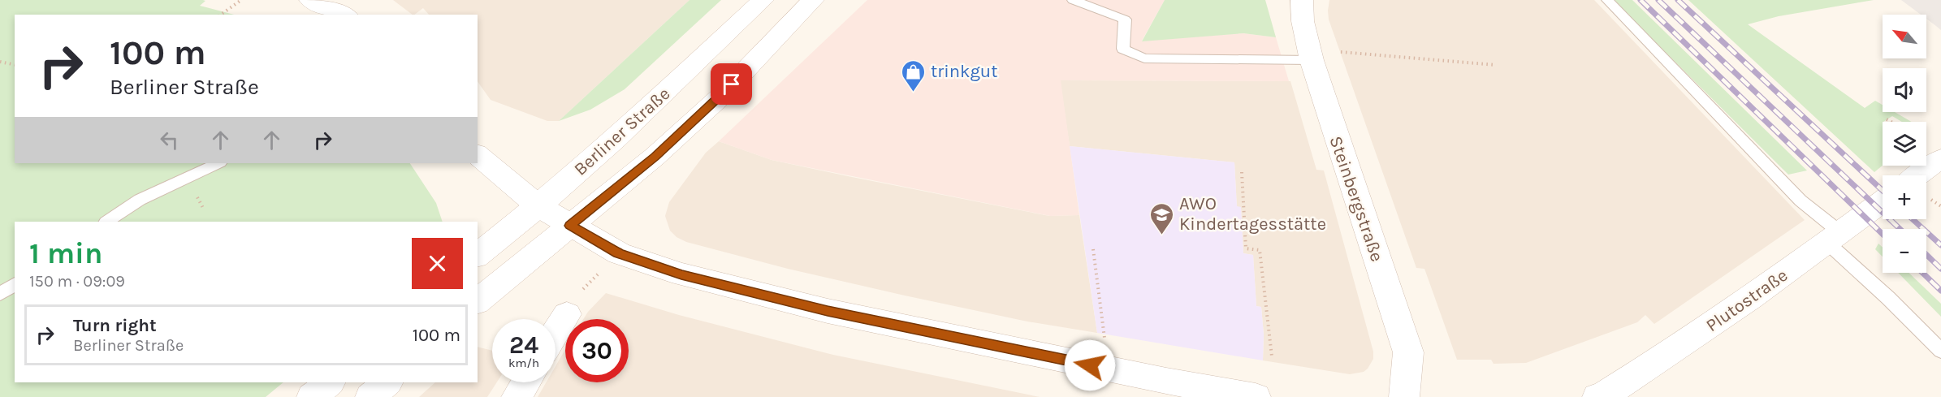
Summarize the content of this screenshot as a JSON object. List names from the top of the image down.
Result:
{
  "streets": {
    "street": ["Berliner Straße", "Steinbergstraße", "Plutostraße"]
  },
  "places": {
    "shop": ["trinkgut"],
    "school or university": ["AWO Kindertagesstätte"]
  },
  "north": "top left",
  "page": {
    "map_buttons": ["+", "−"],
    "turn": ["100 m", "Berliner Straße"],
    "heading": ["1 min", "150 m · 09:09"],
    "list": [
      {
        "name": "Turn right",
        "note": "Berliner Straße",
        "value": "100 m"
      }
    ],
    "speed": "24 km/h",
    "limit": "30"
  }
}
